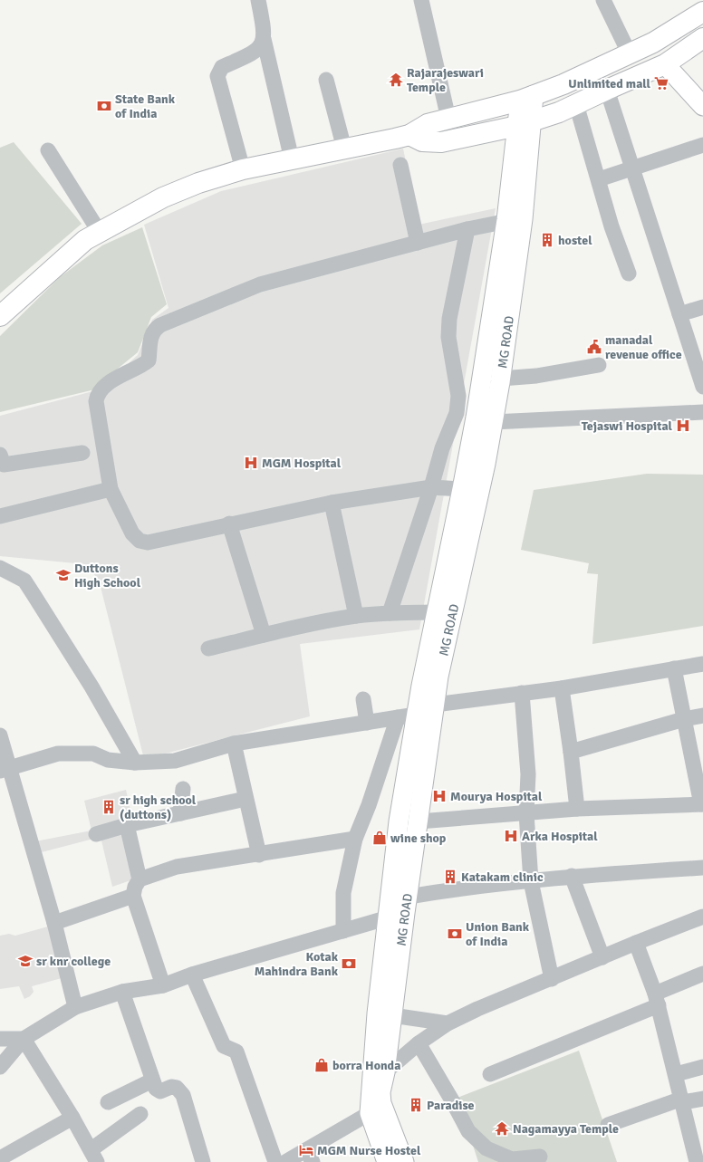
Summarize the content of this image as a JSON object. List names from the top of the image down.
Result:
{
  "streets": {
    "main road": ["MG ROAD"]
  },
  "places": {
    "temple": ["Rajarajeswari Temple", "Nagamayya Temple"],
    "supermarket": ["Unlimited mall"],
    "bank": ["State Bank of India", "Union Bank of India", "Kotak Mahindra Bank"],
    "building": [
      "hostel",
      "sr high school (duttons)",
      "Katakam clinic",
      "Paradise"
    ],
    "public building": ["manadal revenue office"],
    "hospital": [
      "Tejaswi Hospital",
      "MGM Hospital",
      "Mourya Hospital",
      "Arka Hospital"
    ],
    "school or university": ["Duttons High School", "sr knr college"],
    "shop": ["wine shop", "borra Honda"],
    "hotel": ["MGM Nurse Hostel"]
  }
}
